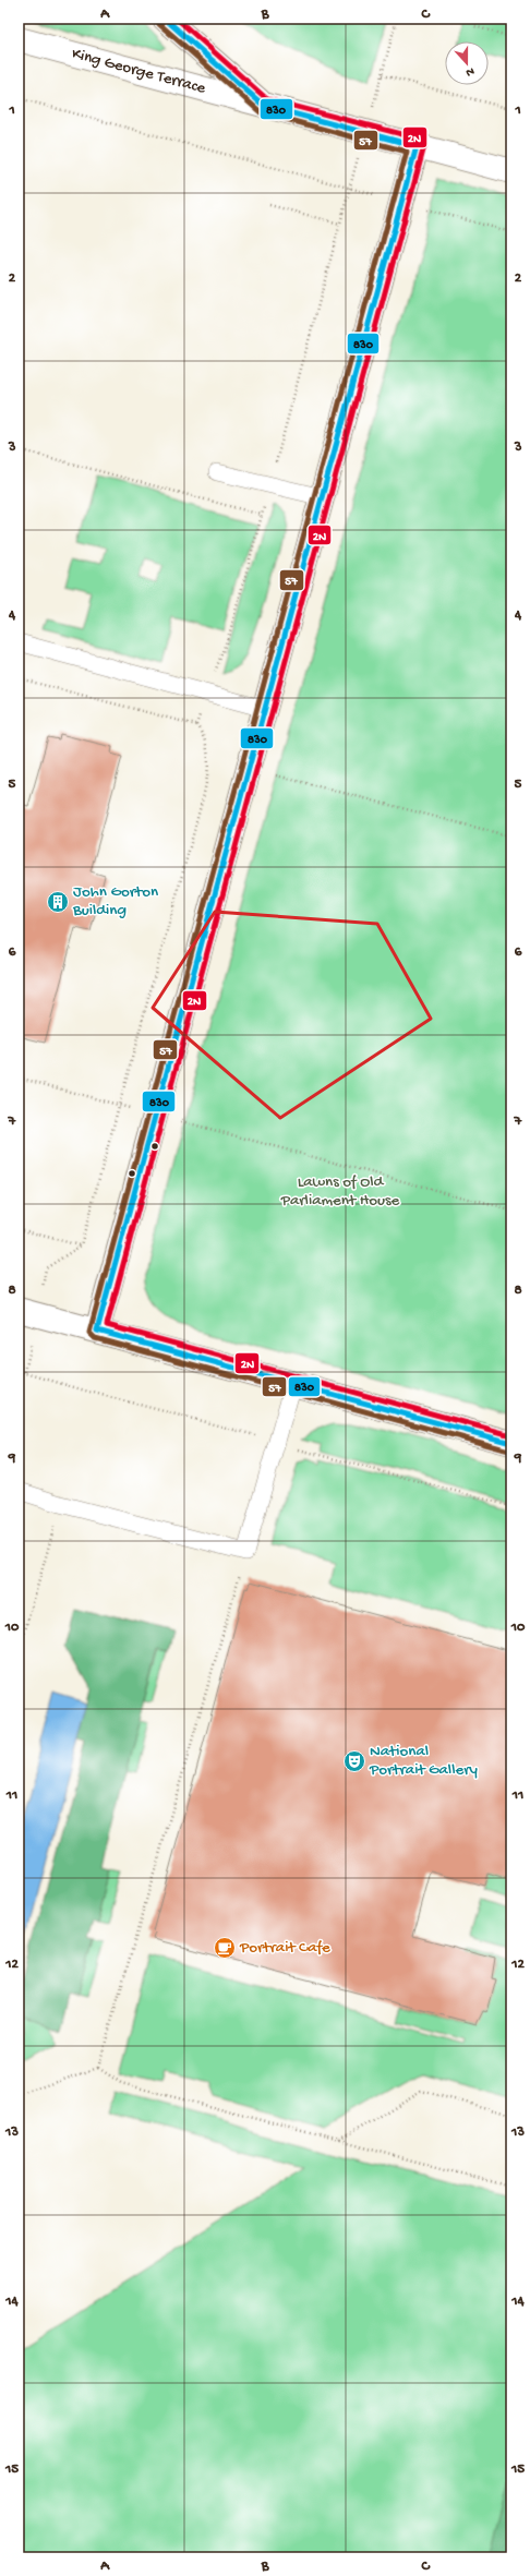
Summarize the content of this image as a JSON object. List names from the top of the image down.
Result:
{
  "streets": {
    "street": ["King George Terrace"]
  },
  "parks": ["Lawns of Old Parliament House"],
  "places": {
    "building": ["John Gorton Building"],
    "theatre": ["National Portrait Gallery"],
    "cafe": ["Portrait Cafe"]
  },
  "lines": ["transit line 830", "transit line 2N", "transit line 57"],
  "north": "bottom",
  "grid": {
    "columns": ["A", "B", "C"],
    "rows": [
      "1",
      "2",
      "3",
      "4",
      "5",
      "6",
      "7",
      "8",
      "9",
      "10",
      "11",
      "12",
      "13",
      "14",
      "15"
    ]
  }
}
